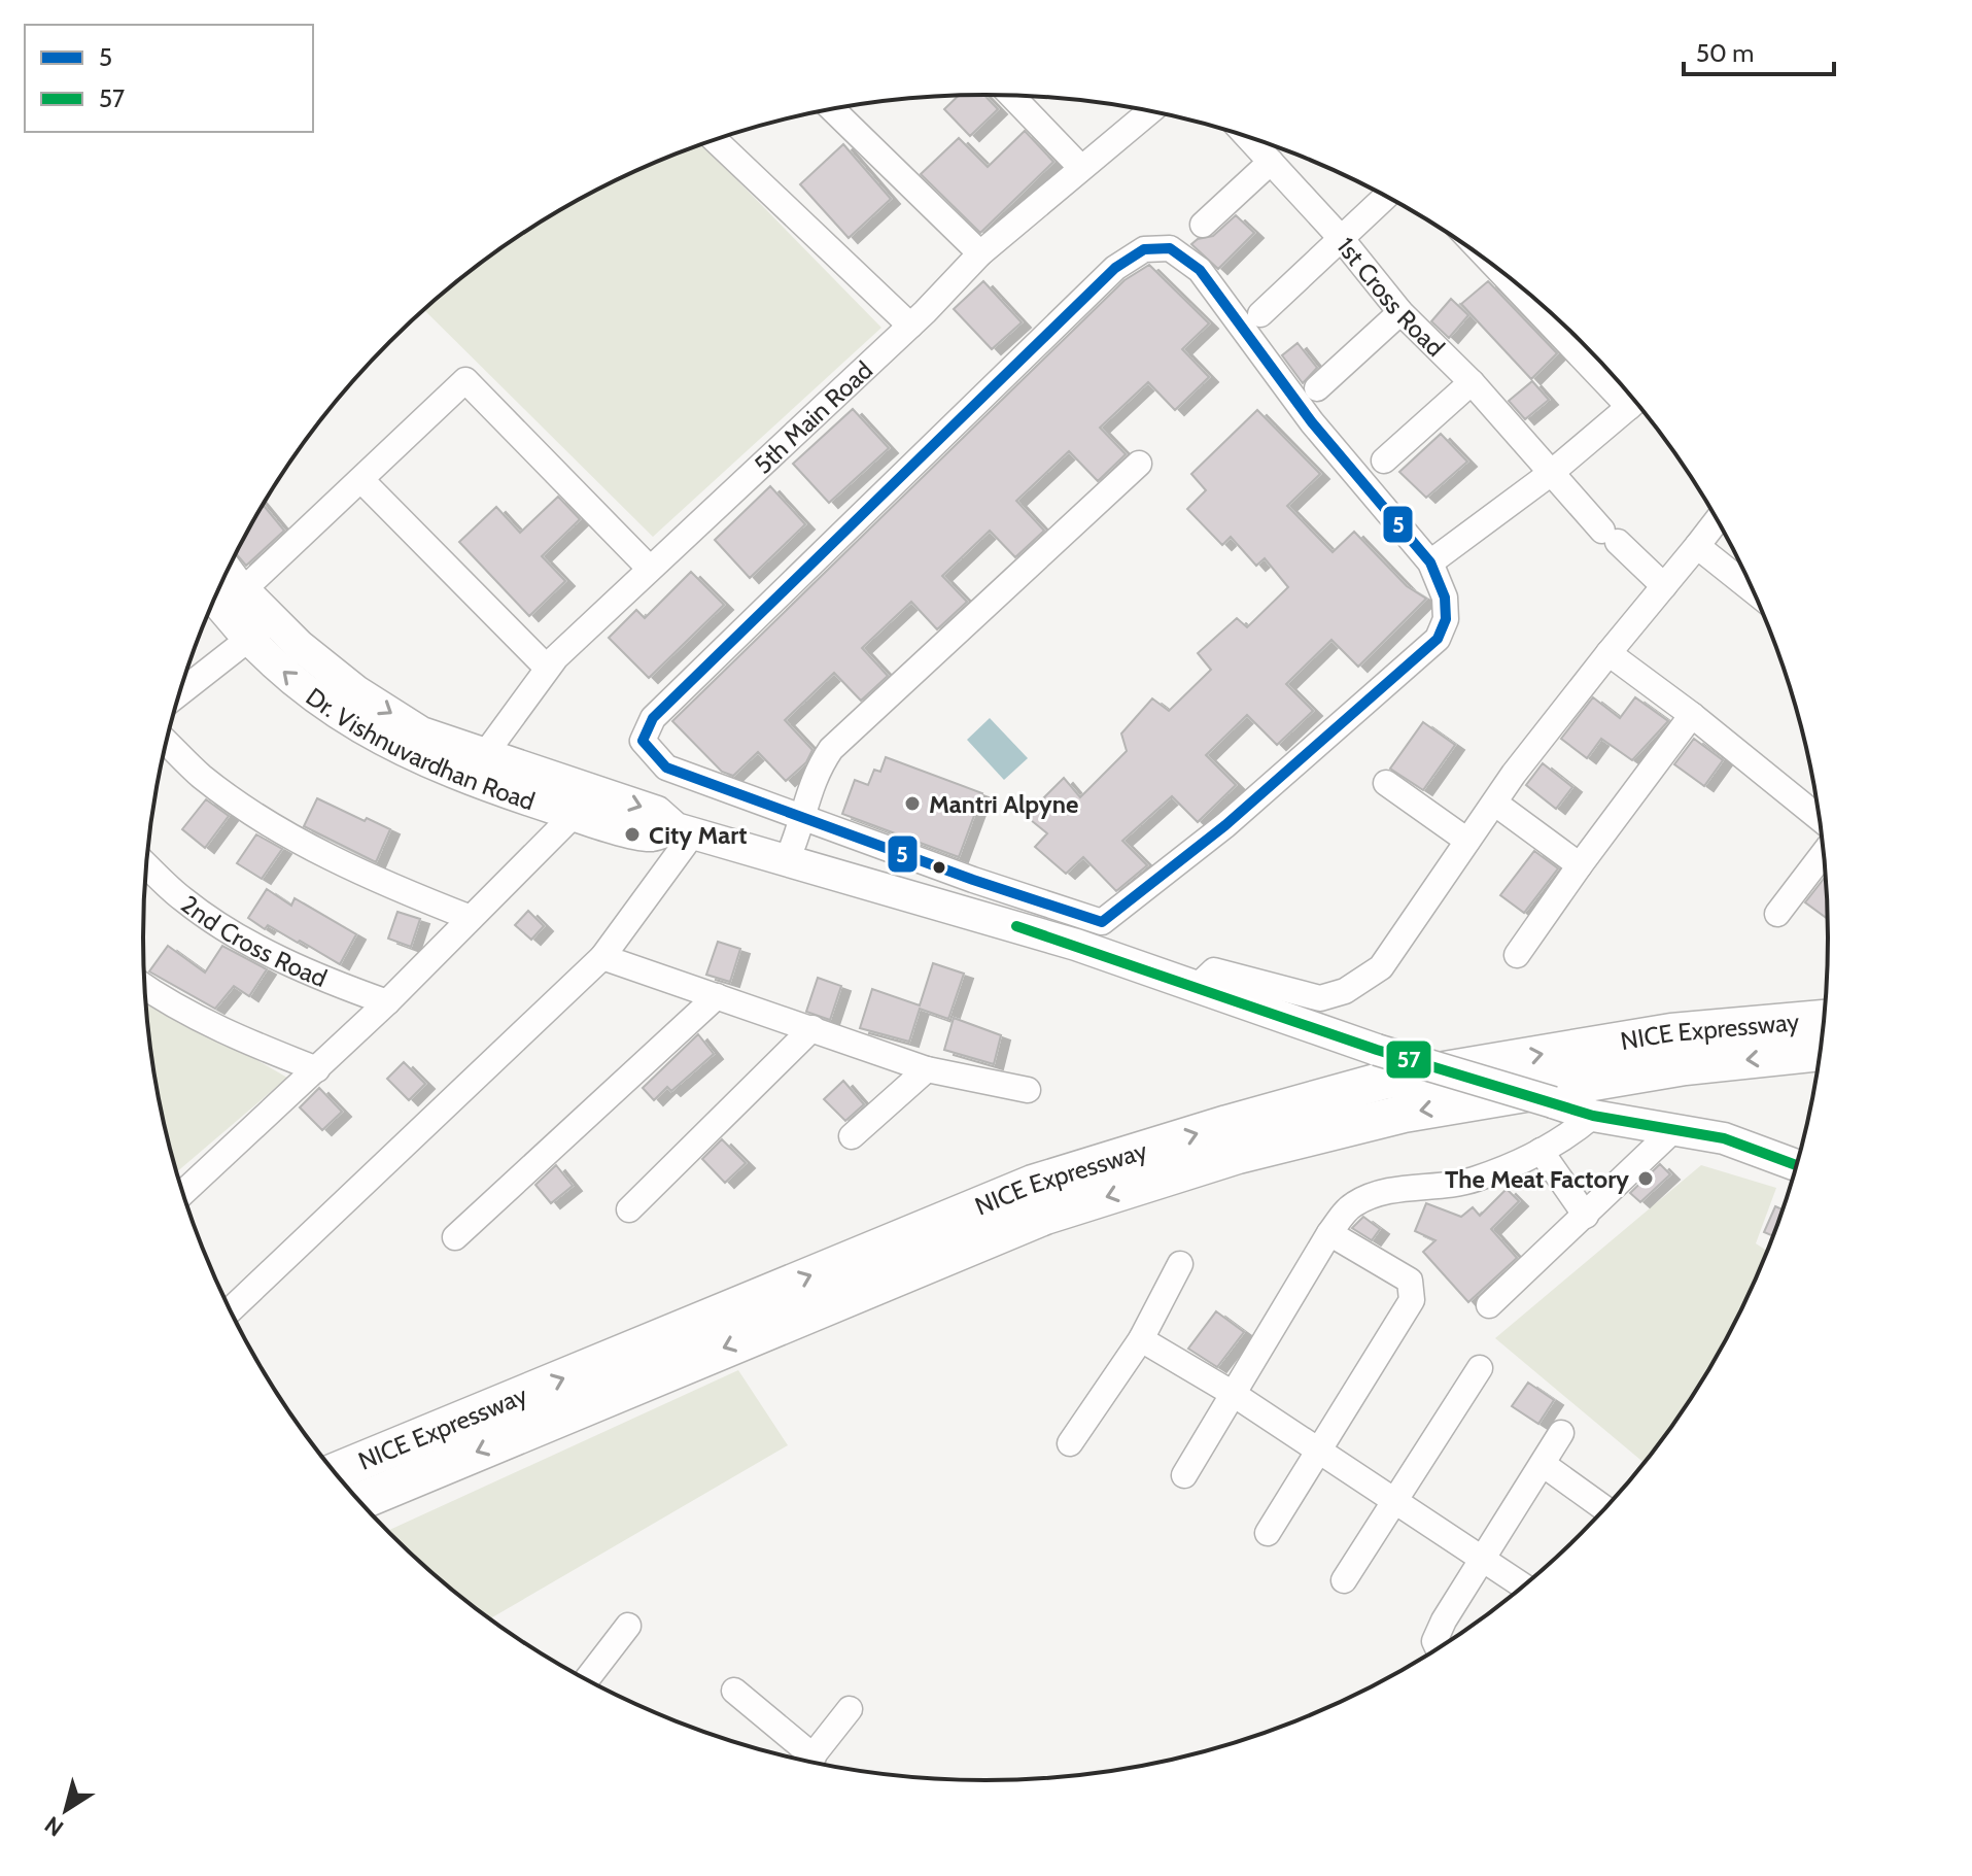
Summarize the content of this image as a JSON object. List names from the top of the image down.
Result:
{
  "streets": {
    "highway": ["NICE Expressway"],
    "main road": ["Dr. Vishnuvardhan Road"],
    "street": ["1st Cross Road", "5th Main Road", "2nd Cross Road"]
  },
  "crossings": [
    ["5th Main Road", "Dr. Vishnuvardhan Road"]
  ],
  "places": ["Mantri Alpyne", "City Mart", "The Meat Factory"],
  "lines": ["transit line 5", "transit line 57"],
  "legend": ["5", "57"],
  "scale_bar": "50 m",
  "north": "bottom left"
}
